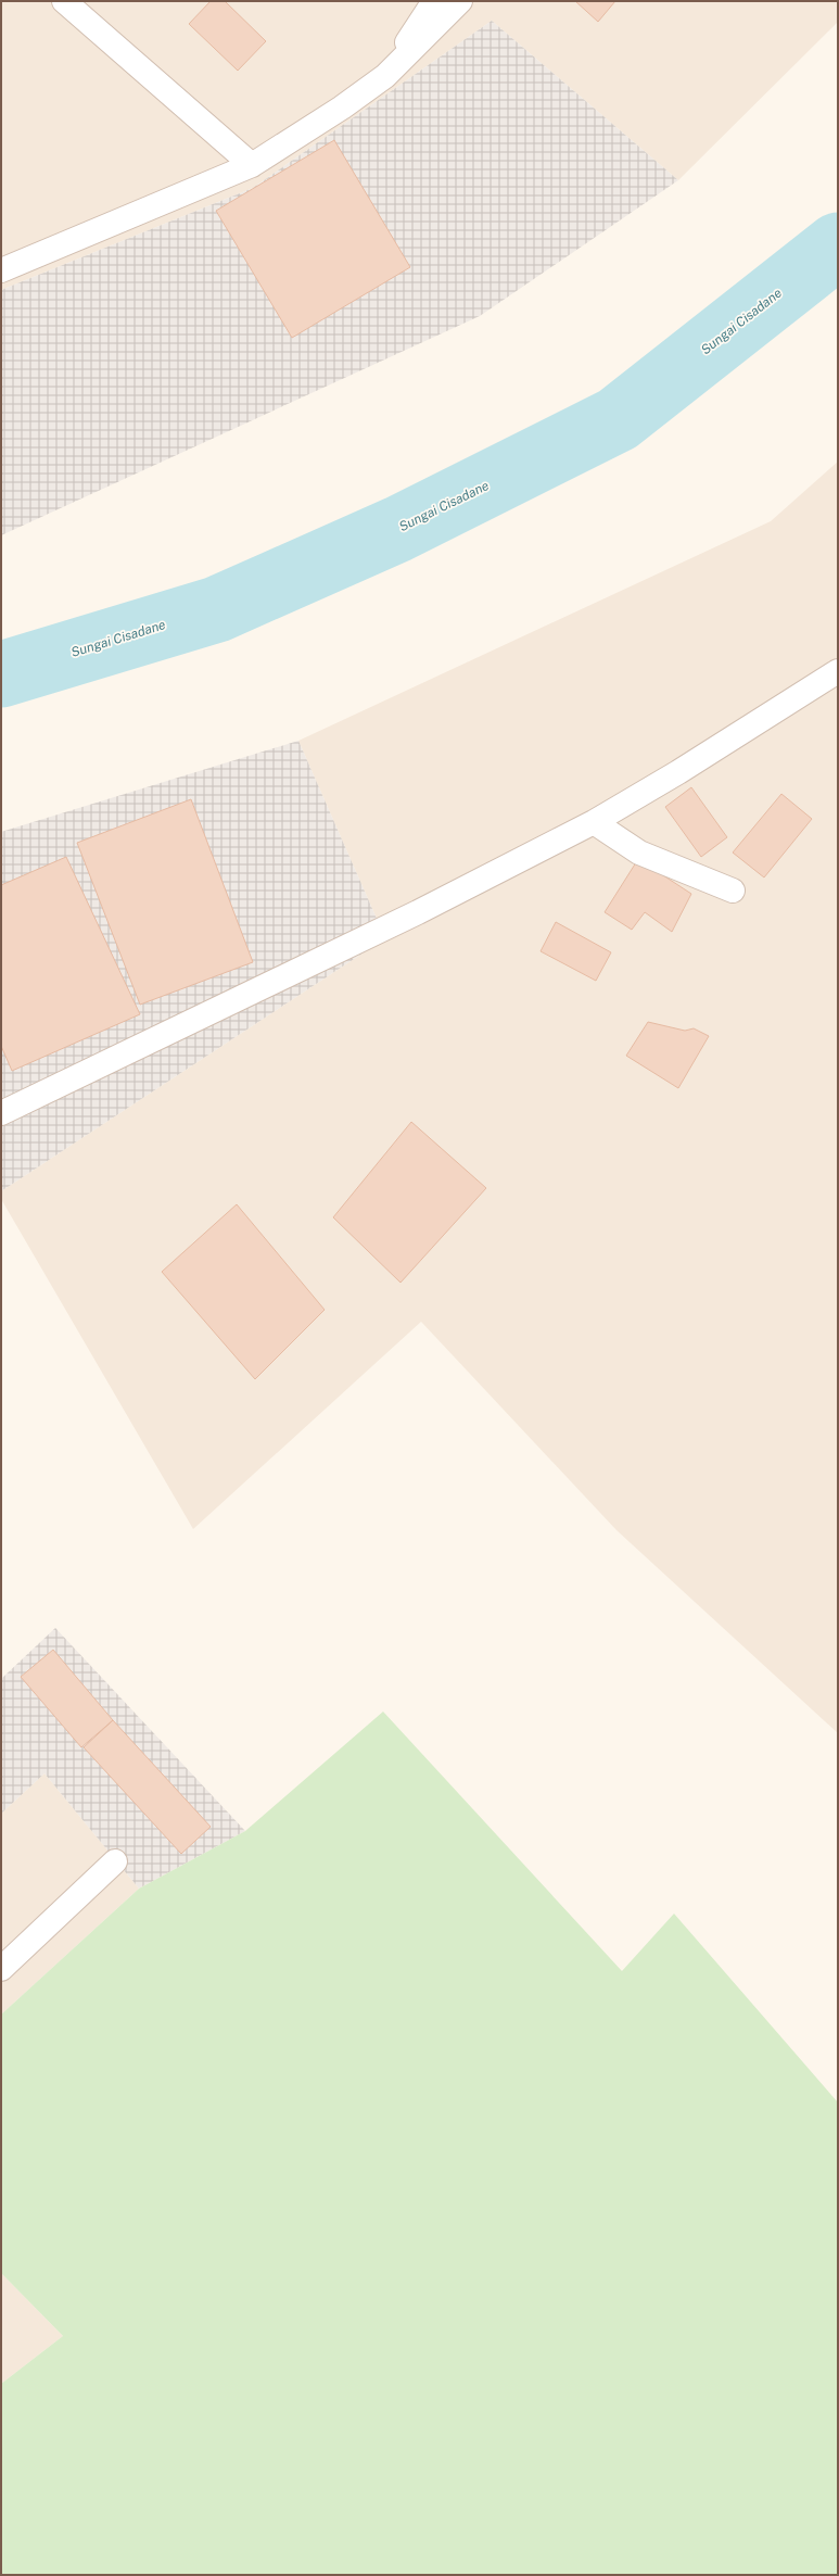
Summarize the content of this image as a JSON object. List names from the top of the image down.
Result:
{
  "water": ["Sungai Cisadane"]
}
